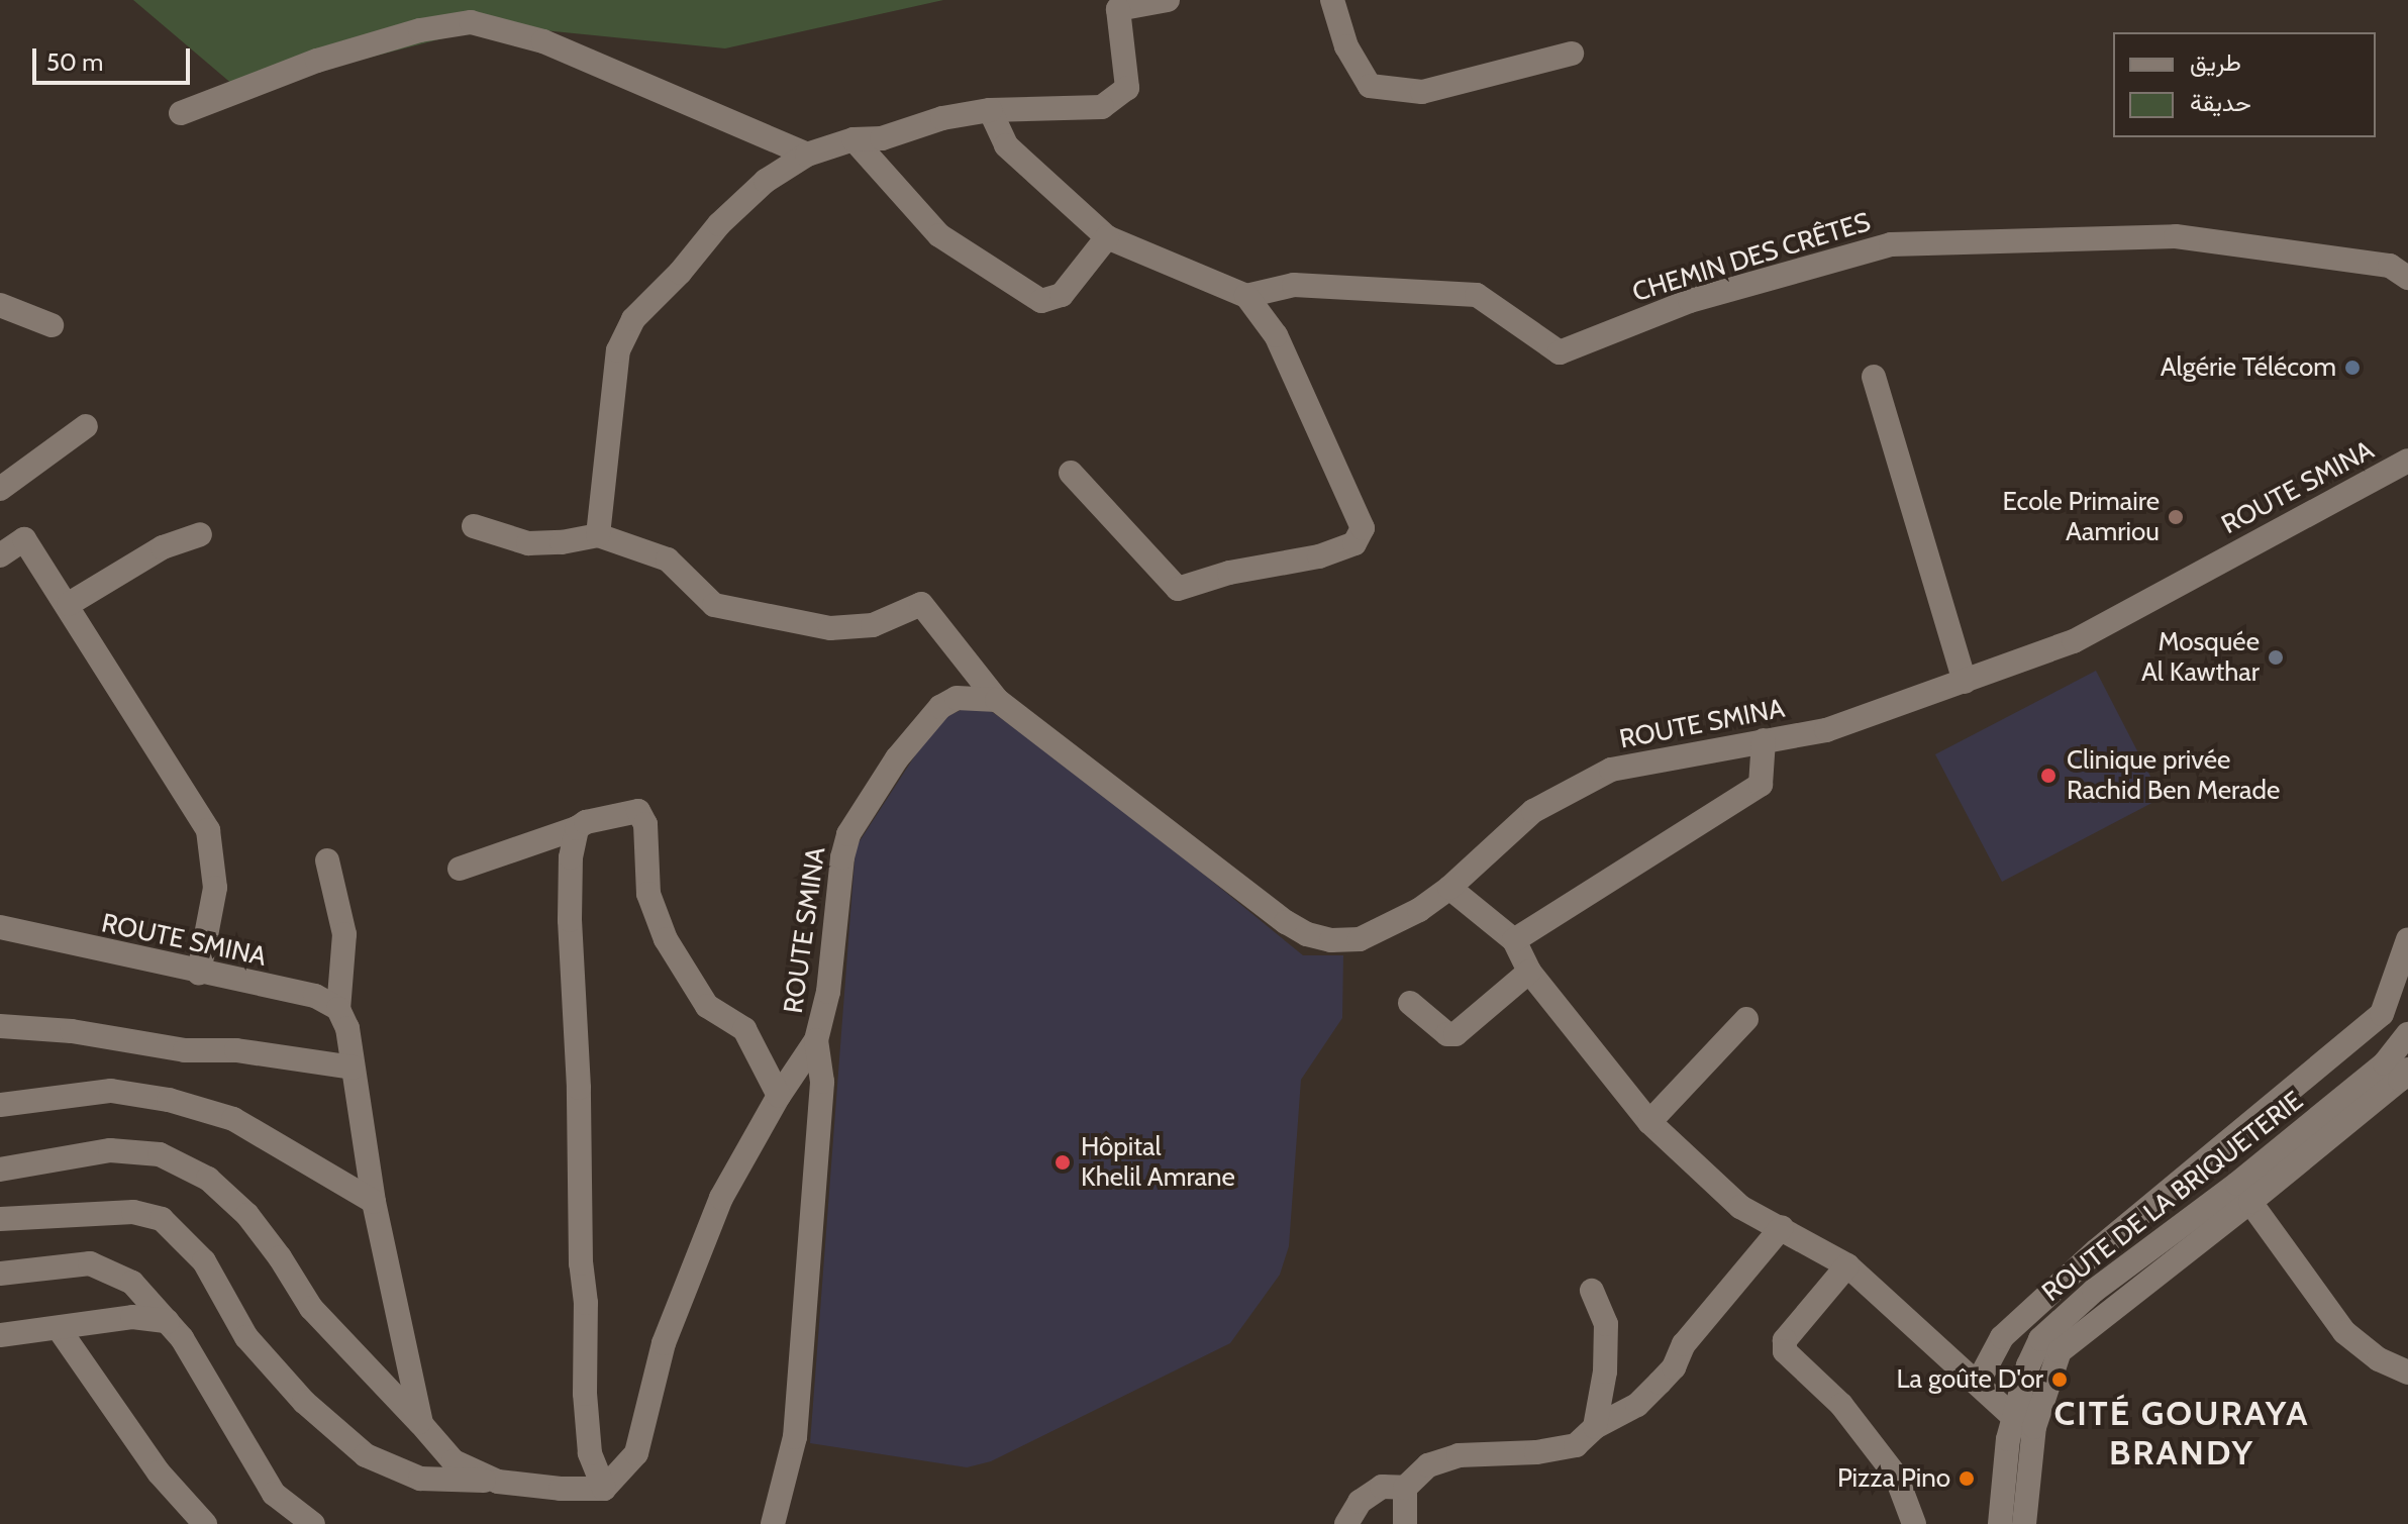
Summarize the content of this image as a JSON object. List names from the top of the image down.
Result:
{
  "streets": {
    "street": ["CHEMIN DES CRÊTES", "ROUTE SMINA", "ROUTE DE LA BRIQUETERIE"]
  },
  "districts": ["CITÉ GOURAYA BRANDY"],
  "places": [
    "Algérie Télécom",
    "Ecole Primaire Aamriou",
    "Mosquée Al Kawthar",
    "Clinique privée Rachid Ben Merade",
    "Hôpital Khelil Amrane",
    "La goûte D'or",
    "Pizza Pino"
  ],
  "legend": ["طريق", "حديقة"],
  "scale_bar": "50 m"
}
